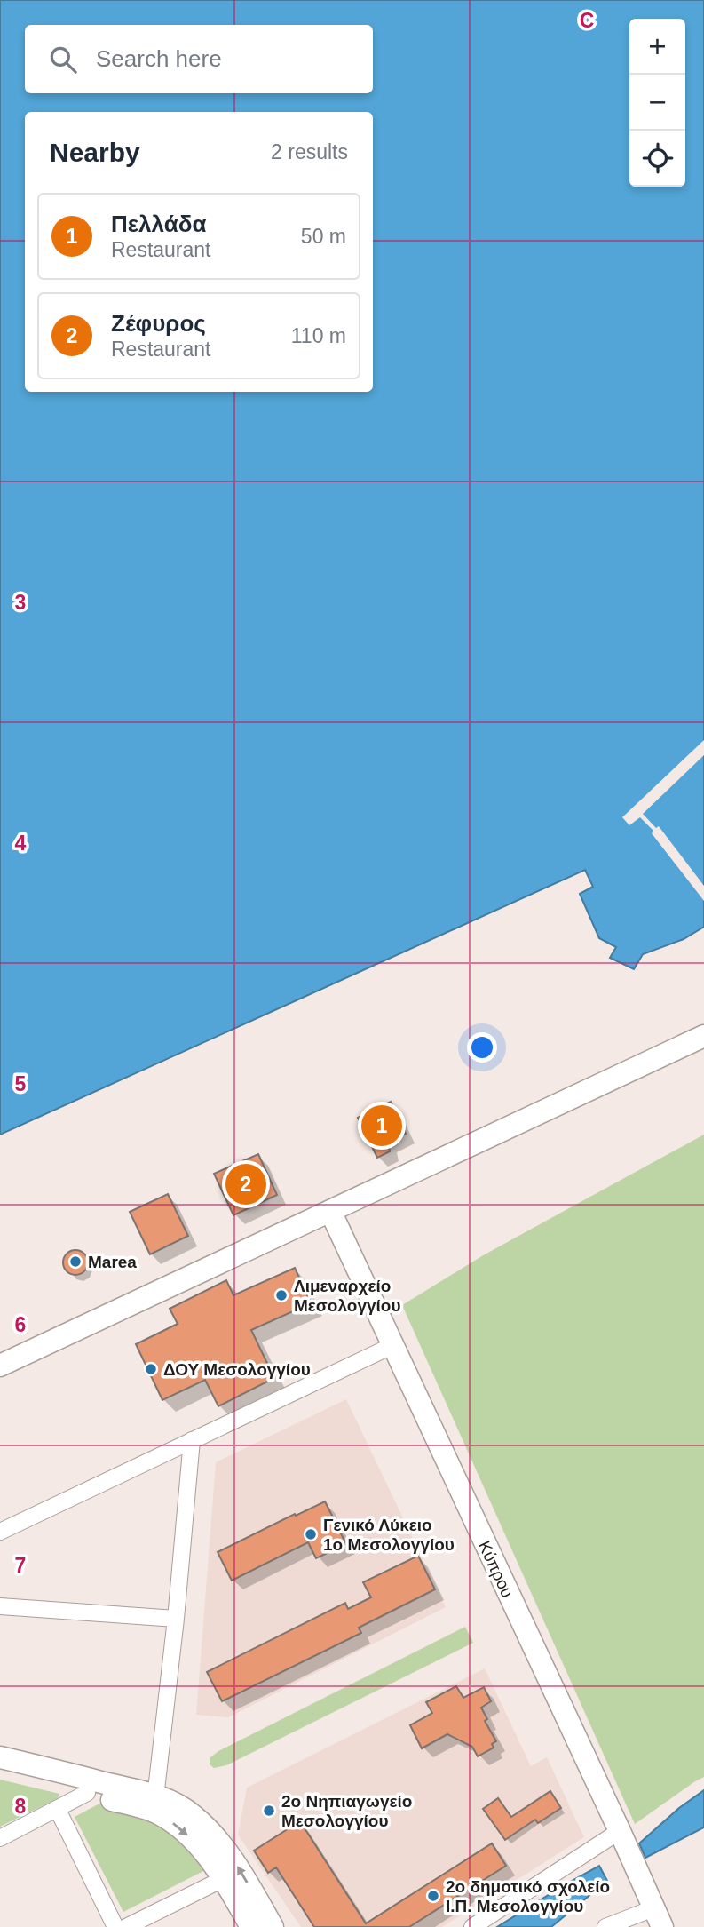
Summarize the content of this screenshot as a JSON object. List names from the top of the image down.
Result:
{
  "streets": {
    "main road": ["Κύπρου"]
  },
  "places": [
    "Marea",
    "Λιμεναρχείο Μεσολογγίου",
    "ΔΟΥ Μεσολογγίου",
    "Γενικό Λύκειο 1ο Μεσολογγίου",
    "2ο Νηπιαγωγείο Μεσολογγίου",
    "2ο δημοτικό σχολείο Ι.Π. Μεσολογγίου"
  ],
  "page": {
    "map_buttons": ["+", "−"],
    "search": "Search here",
    "heading": ["Nearby", "2 results"],
    "list": [
      {
        "mark": "1",
        "name": "Πελλάδα",
        "note": "Restaurant",
        "value": "50 m"
      },
      {
        "mark": "2",
        "name": "Ζέφυρος",
        "note": "Restaurant",
        "value": "110 m"
      }
    ],
    "pins": ["1", "2"]
  },
  "grid": {
    "columns": ["C"],
    "rows": [
      "3",
      "4",
      "5",
      "6",
      "7",
      "8"
    ]
  }
}
